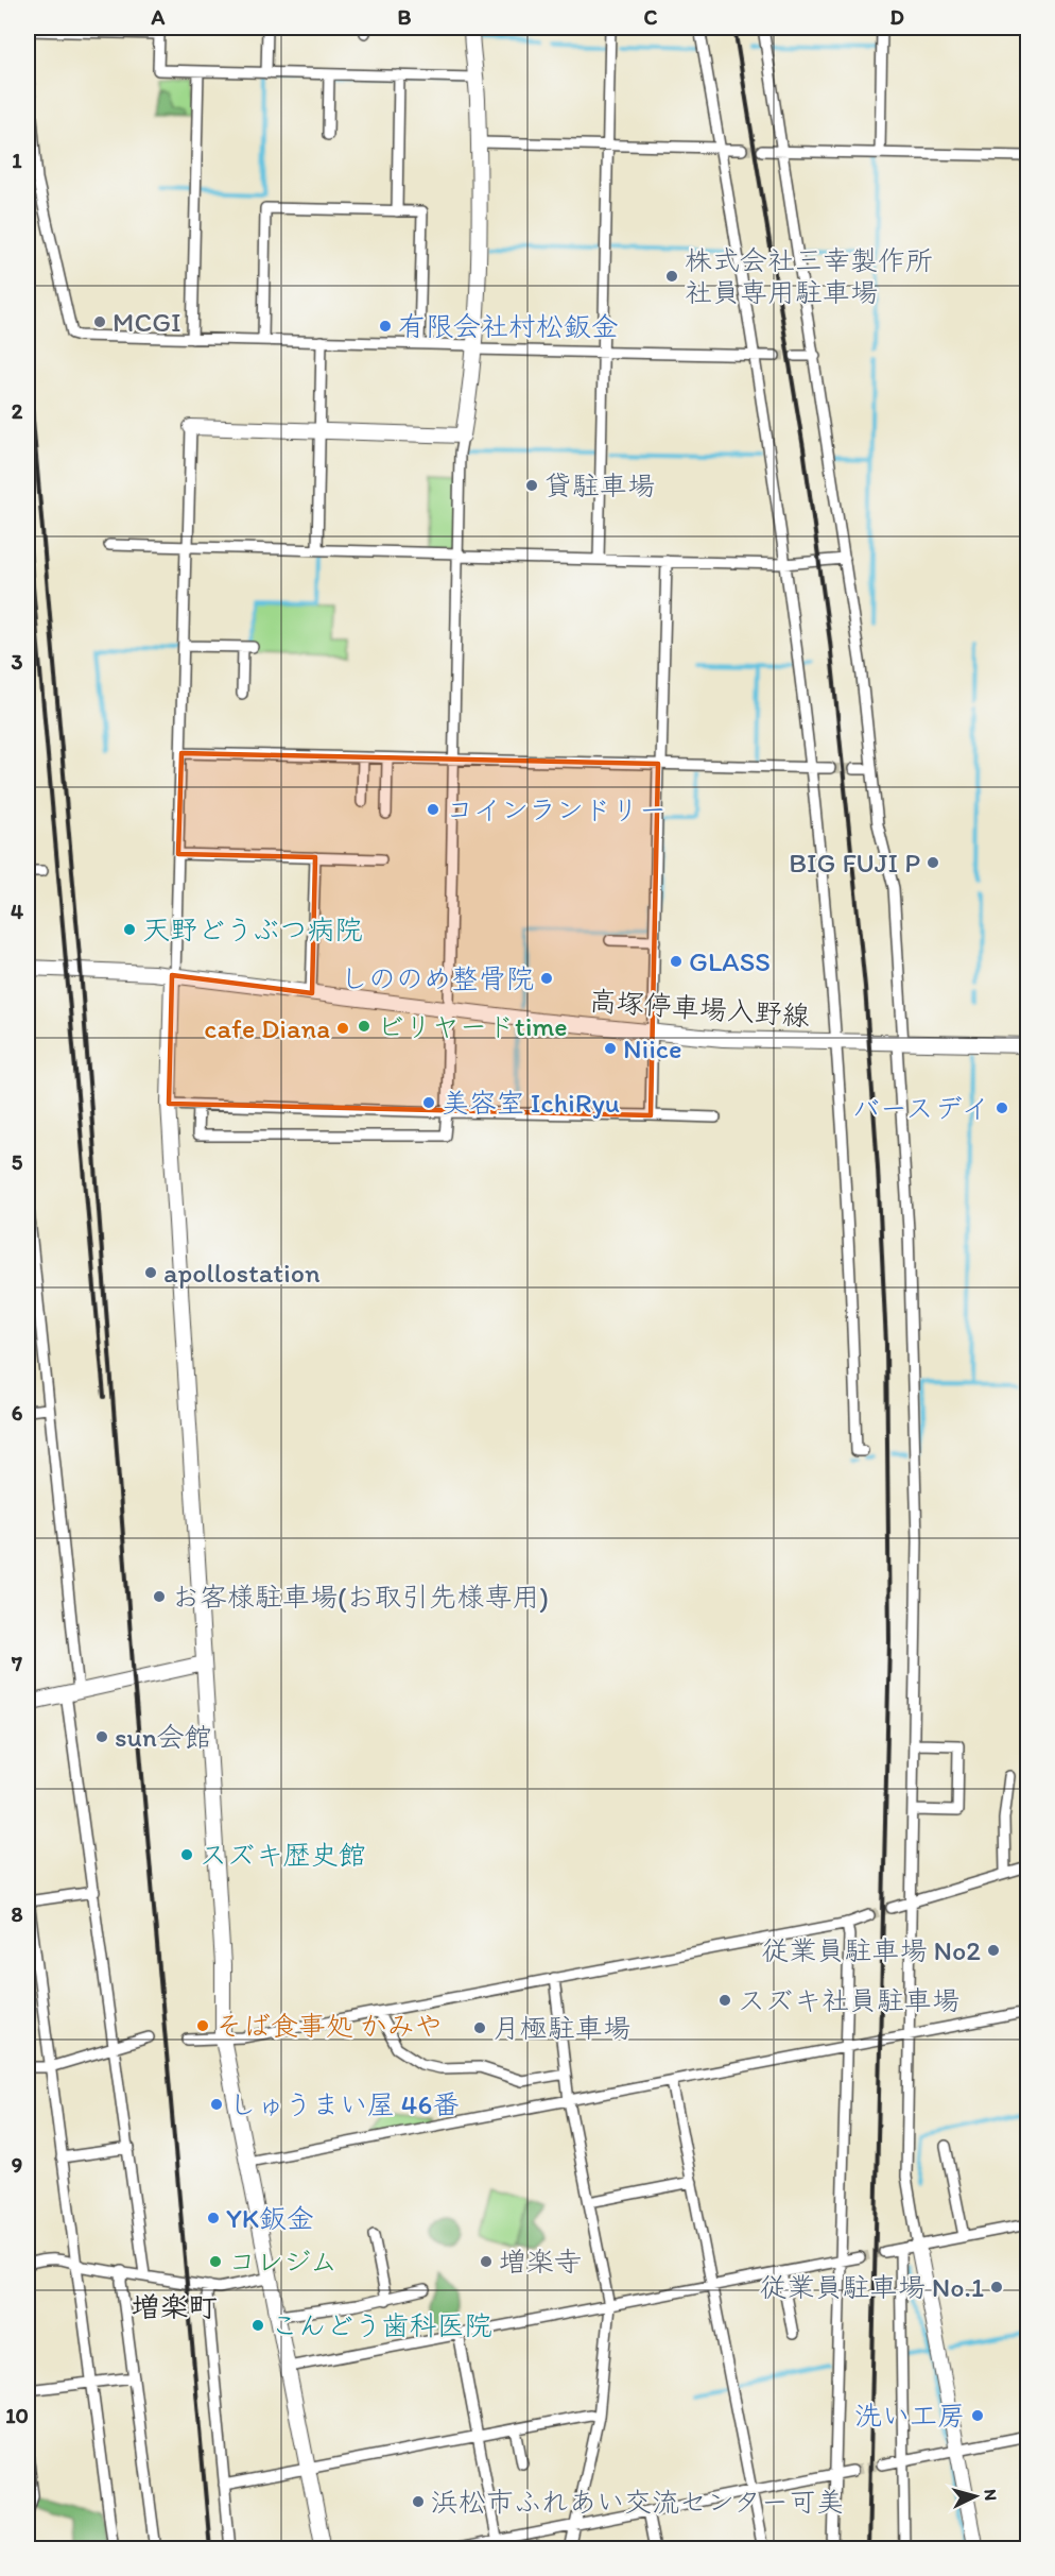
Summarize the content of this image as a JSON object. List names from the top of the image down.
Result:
{
  "streets": {
    "street": ["高塚停車場入野線"]
  },
  "districts": ["増楽町"],
  "places": [
    "株式会社三幸製作所 社員専用駐車場",
    "MCGI",
    "有限会社村松鈑金",
    "貸駐車場",
    "コインランドリー",
    "BIG FUJI P",
    "天野どうぶつ病院",
    "GLASS",
    "しののめ整骨院",
    "ビリヤードtime",
    "cafe Diana",
    "Niice",
    "美容室 IchiRyu",
    "バースデイ",
    "apollostation",
    "お客様駐車場(お取引先様専用)",
    "sun会館",
    "スズキ歴史館",
    "従業員駐車場 No2",
    "スズキ社員駐車場",
    "そば食事処 かみや",
    "月極駐車場",
    "しゅうまい屋 46番",
    "YK鈑金",
    "コレジム",
    "増楽寺",
    "従業員駐車場 No.1",
    "こんどう歯科医院",
    "洗い工房",
    "浜松市ふれあい交流センター可美"
  ],
  "north": "right",
  "grid": {
    "columns": [
      "A",
      "B",
      "C",
      "D"
    ],
    "rows": [
      "1",
      "2",
      "3",
      "4",
      "5",
      "6",
      "7",
      "8",
      "9",
      "10"
    ]
  }
}
